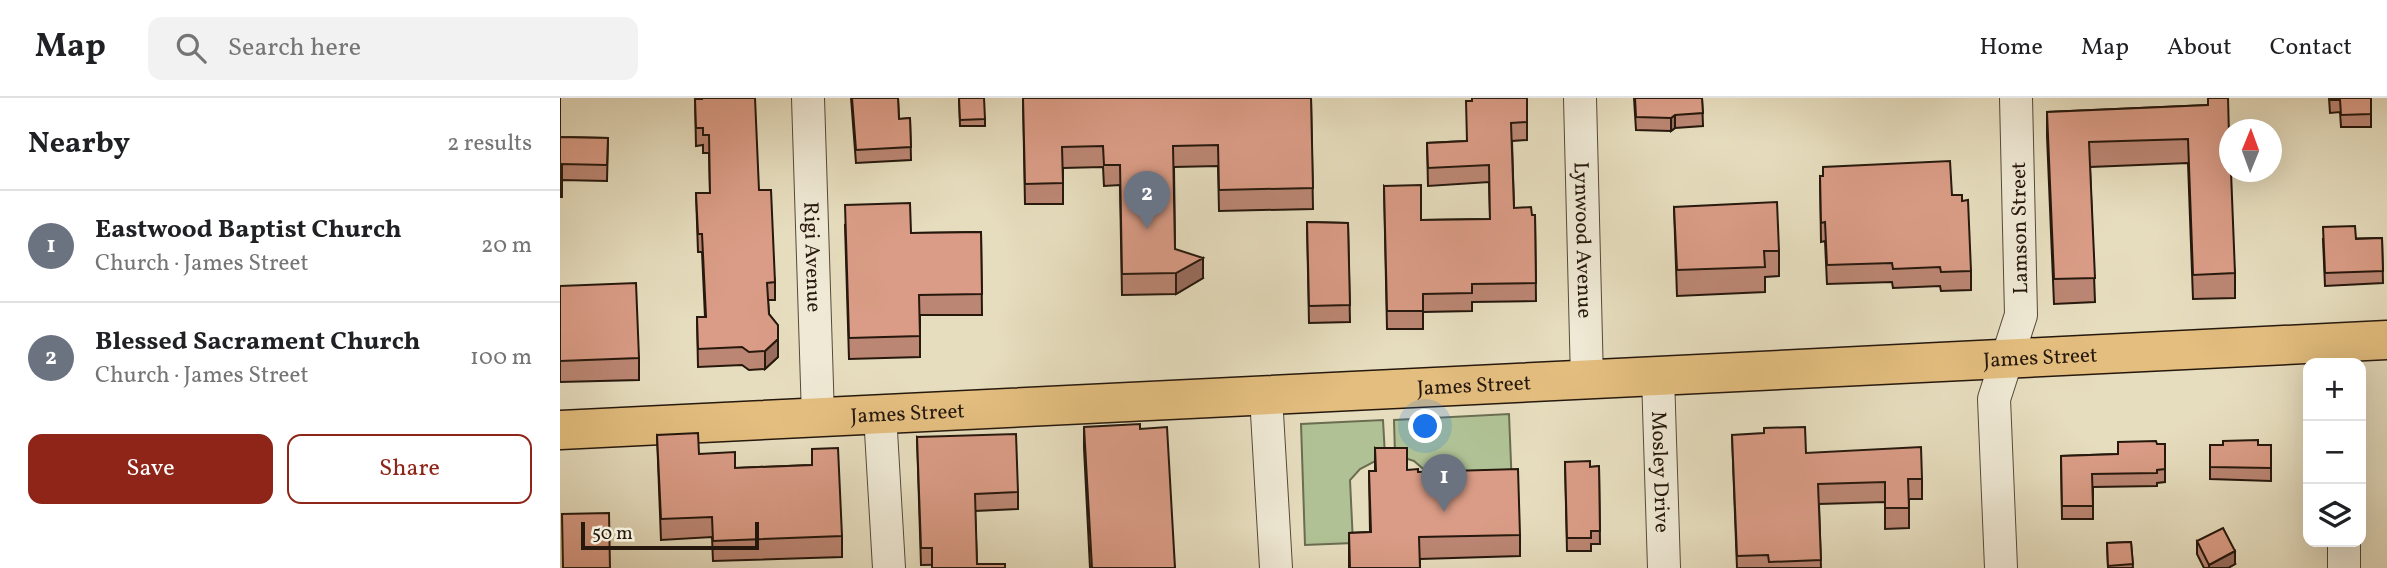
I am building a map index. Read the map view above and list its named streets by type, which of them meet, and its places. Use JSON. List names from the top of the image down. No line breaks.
{"streets":{"main road":["James Street"],"street":["Lamson Street","Lynwood Avenue","Rigi Avenue","Mosley Drive"]},"crossings":[["Lamson Street","James Street"],["Lynwood Avenue","James Street"],["Rigi Avenue","James Street"],["James Street","Mosley Drive"]],"scale_bar":"50 m","north":"top","page":{"header":"Map","search":"Search here","nav":["Home","Map","About","Contact"],"heading":["Nearby","2 results"],"pins":["2","1"],"list":[{"mark":"1","name":"Eastwood Baptist Church","note":"Church · James Street","value":"20 m"},{"mark":"2","name":"Blessed Sacrament Church","note":"Church · James Street","value":"100 m"}],"map_buttons":["+","−"],"buttons":["Save","Share"],"scale":"50 m"}}
